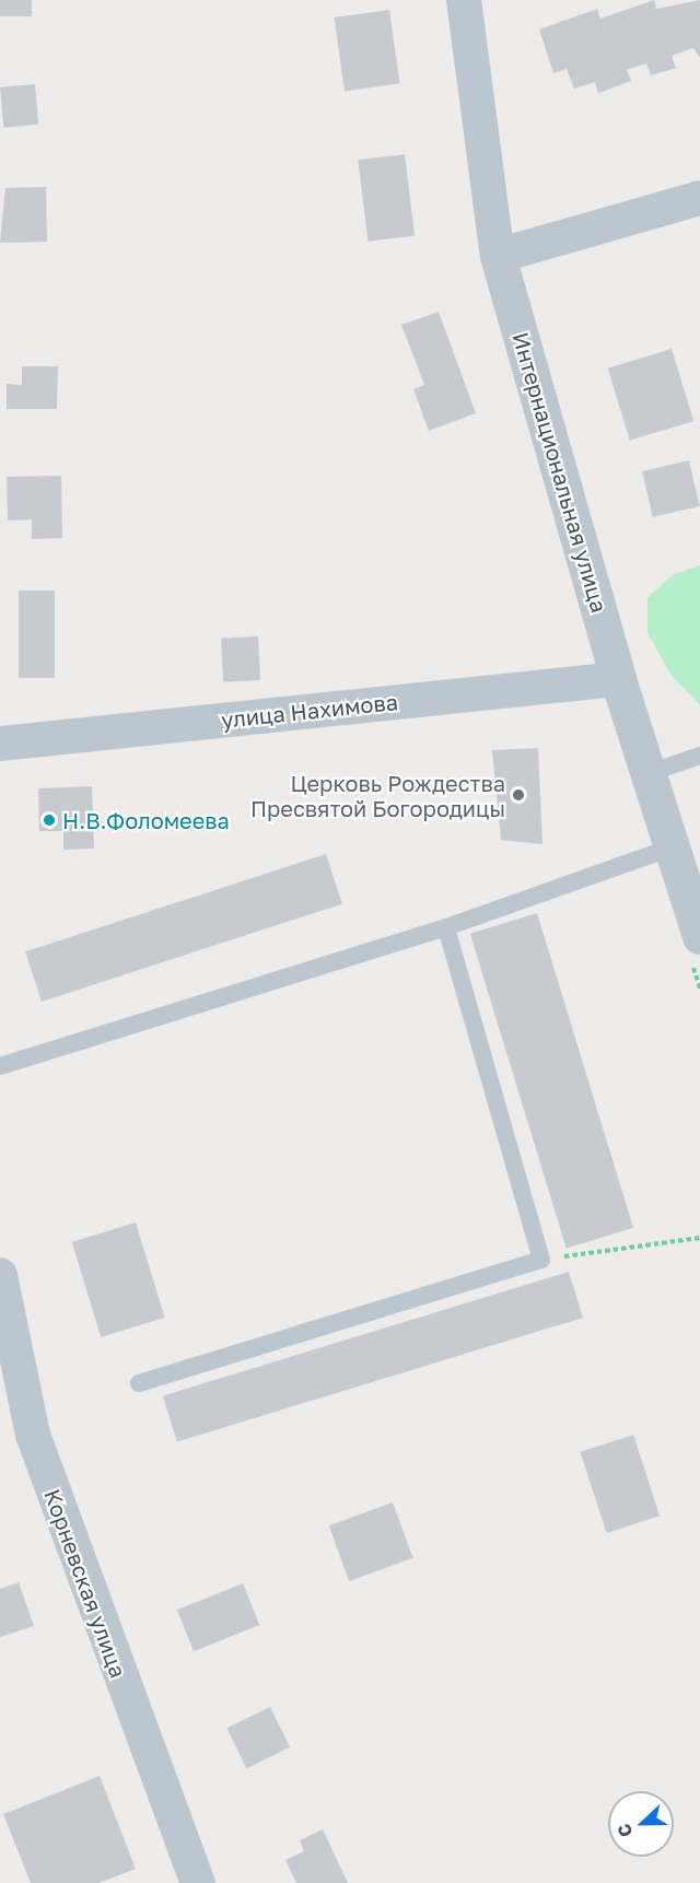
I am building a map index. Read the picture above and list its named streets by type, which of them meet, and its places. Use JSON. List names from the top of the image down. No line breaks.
{"streets":{"street":["Интернациональная улица","улица Нахимова","Корневская улица"]},"crossings":[["Интернациональная улица","улица Нахимова"]],"places":["Церковь Рождества Пресвятой Богородицы","Н.В.Фоломеева"],"north":"left"}
